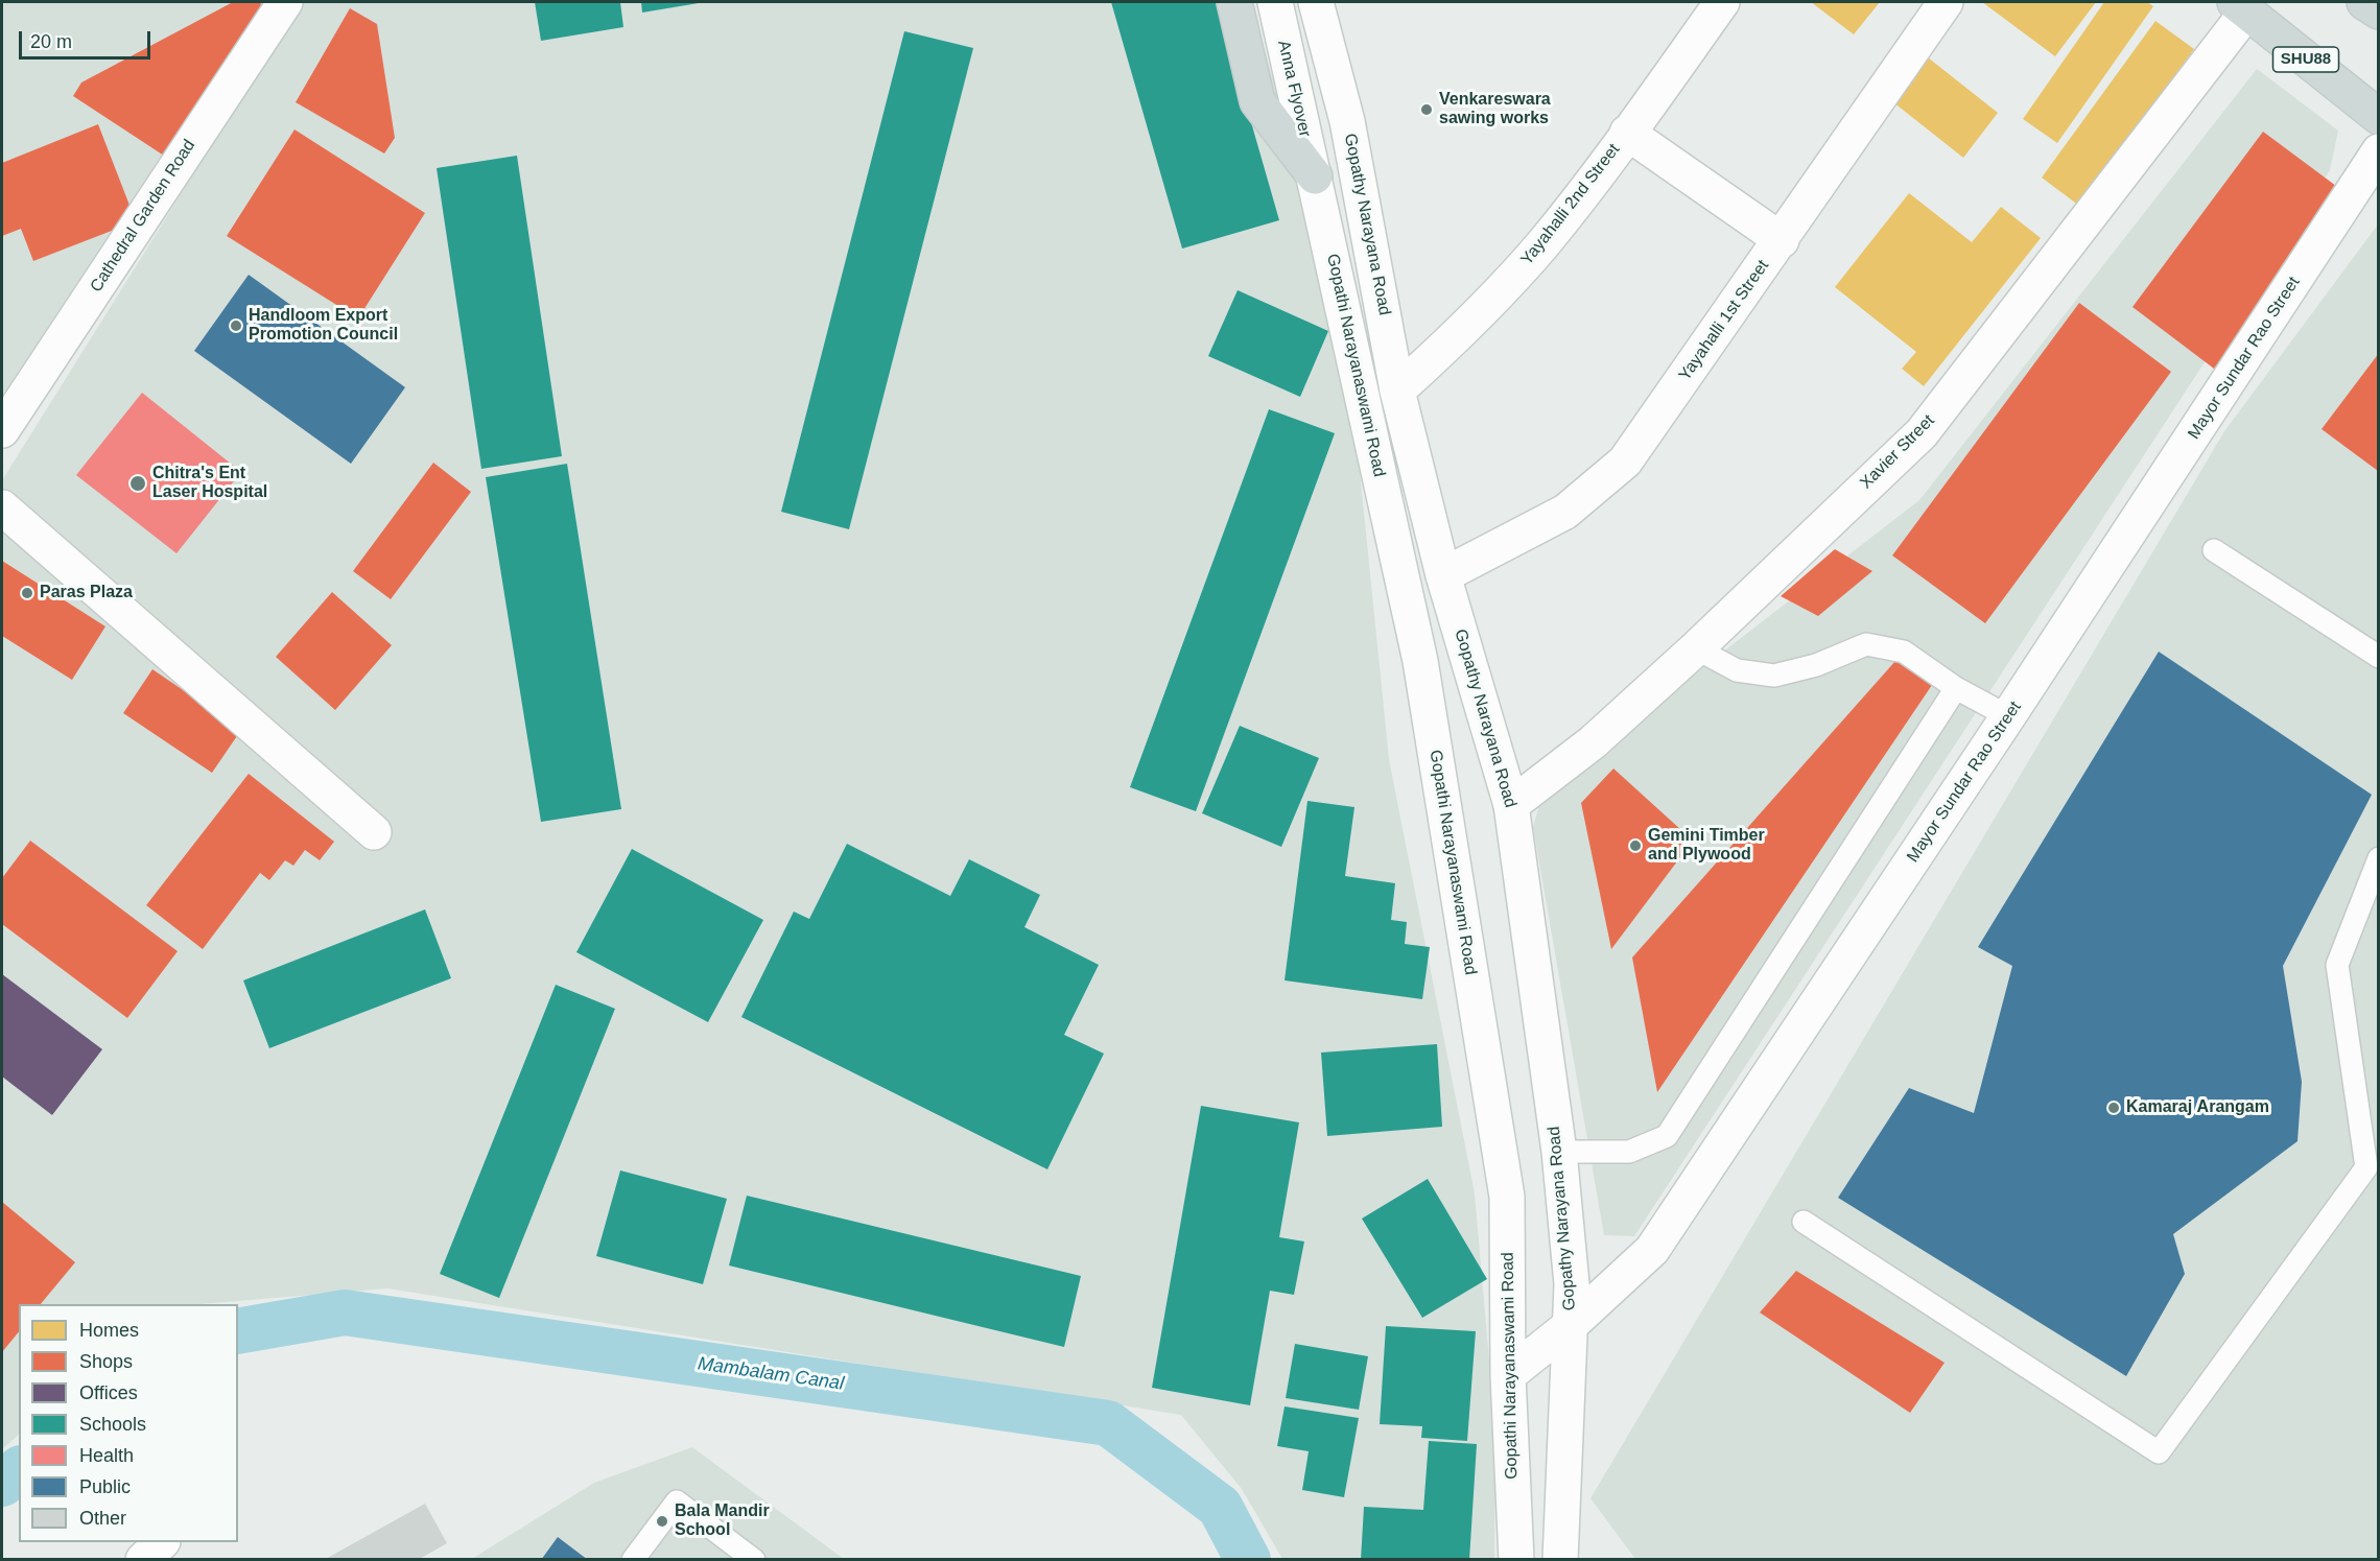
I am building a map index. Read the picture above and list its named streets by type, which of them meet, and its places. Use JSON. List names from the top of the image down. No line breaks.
{"streets":{"main road":["SHU88"],"street":["Anna Flyover","Yayahalli 2nd Street","Cathedral Garden Road","Gopathy Narayana Road","Yayahalli 1st Street","Mayor Sundar Rao Street","Gopathi Narayanaswami Road","Xavier Street"]},"crossings":[["SHU88","Xavier Street"],["Anna Flyover","Gopathi Narayanaswami Road"],["Yayahalli 2nd Street","Gopathy Narayana Road"],["Gopathy Narayana Road","Yayahalli 1st Street"],["Gopathy Narayana Road","Mayor Sundar Rao Street"],["Gopathy Narayana Road","Xavier Street"],["Mayor Sundar Rao Street","Gopathi Narayanaswami Road"]],"water":["Mambalam Canal"],"places":["Venkareswara sawing works","Handloom Export Promotion Council","Chitra's Ent Laser Hospital","Paras Plaza","Gemini Timber and Plywood","Kamaraj Arangam","Bala Mandir School"],"legend":["Homes","Shops","Offices","Schools","Health","Public","Other"],"scale_bar":"20 m"}
